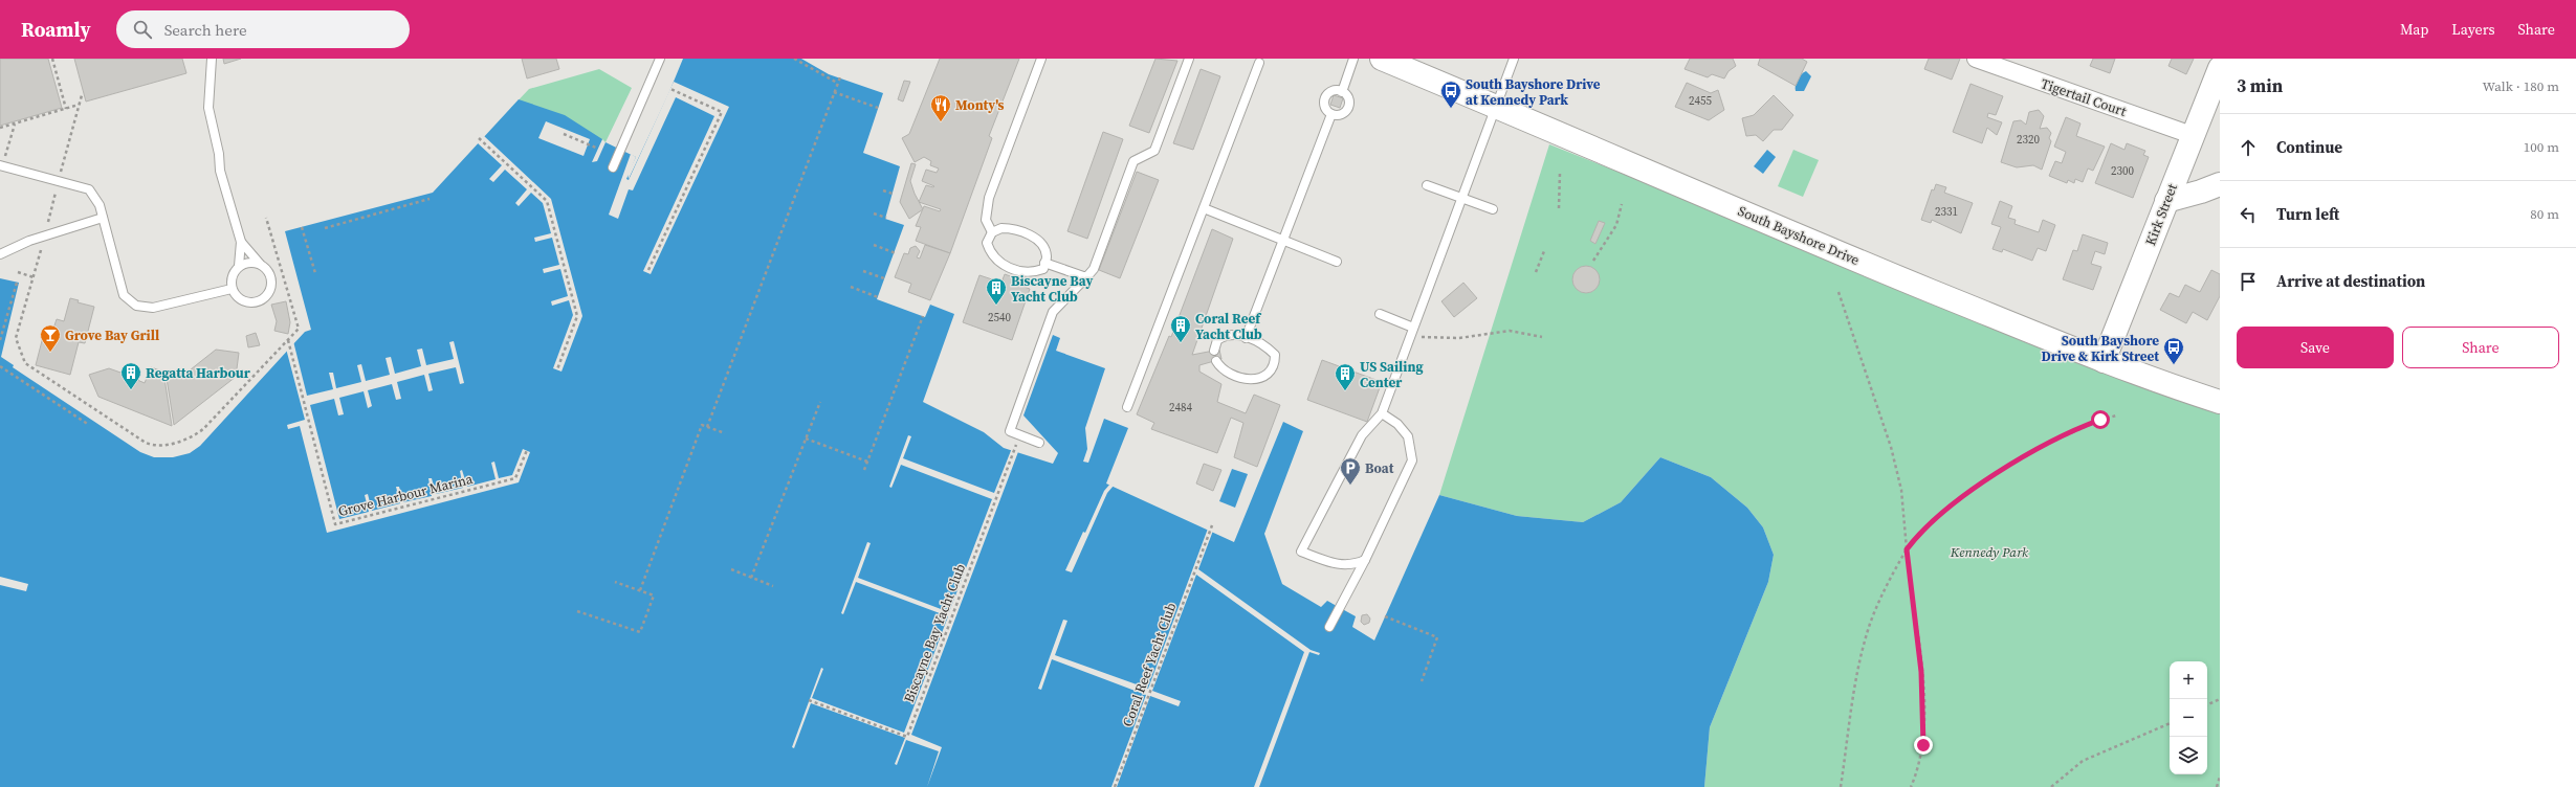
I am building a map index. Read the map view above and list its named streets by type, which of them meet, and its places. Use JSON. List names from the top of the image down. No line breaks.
{"streets":{"main road":["Kirk Street","South Bayshore Drive"],"street":["Tigertail Court"],"path":["Grove Harbour Marina","Biscayne Bay Yacht Club","Coral Reef Yacht Club"]},"crossings":[["Tigertail Court","Kirk Street"],["Kirk Street","South Bayshore Drive"]],"parks":["Kennedy Park"],"places":{"bus stop":["South Bayshore Drive at Kennedy Park","South Bayshore Drive & Kirk Street"],"restaurant":["Monty's"],"building":["Biscayne Bay Yacht Club","Coral Reef Yacht Club","Regatta Harbour","US Sailing Center"],"bar":["Grove Bay Grill"],"parking":["Boat"]},"house_numbers":["2455","2320","2300","2331","2540","2484"],"page":{"header":"Roamly","search":"Search here","nav":["Map","Layers","Share"],"heading":["3 min","Walk · 180 m"],"list":[["Continue","100 m"],["Turn left","80 m"],"Arrive at destination"],"buttons":["Save","Share"],"map_buttons":["+","−"]}}
